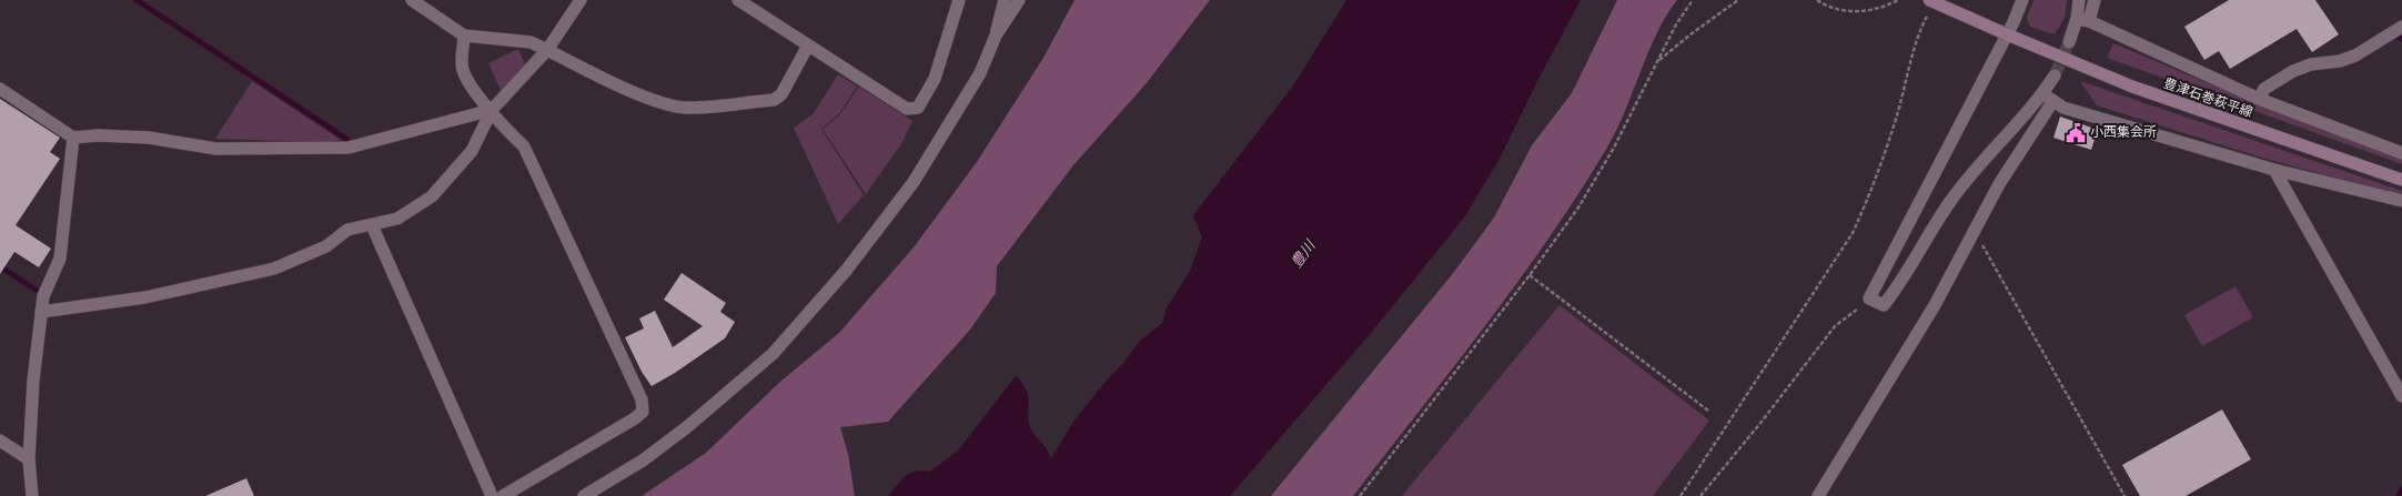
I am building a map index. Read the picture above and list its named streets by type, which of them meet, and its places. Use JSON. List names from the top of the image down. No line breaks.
{"streets":{"main road":["豊津石巻萩平線"]},"water":["豊川"],"places":{"public building":["小西集会所"]}}
